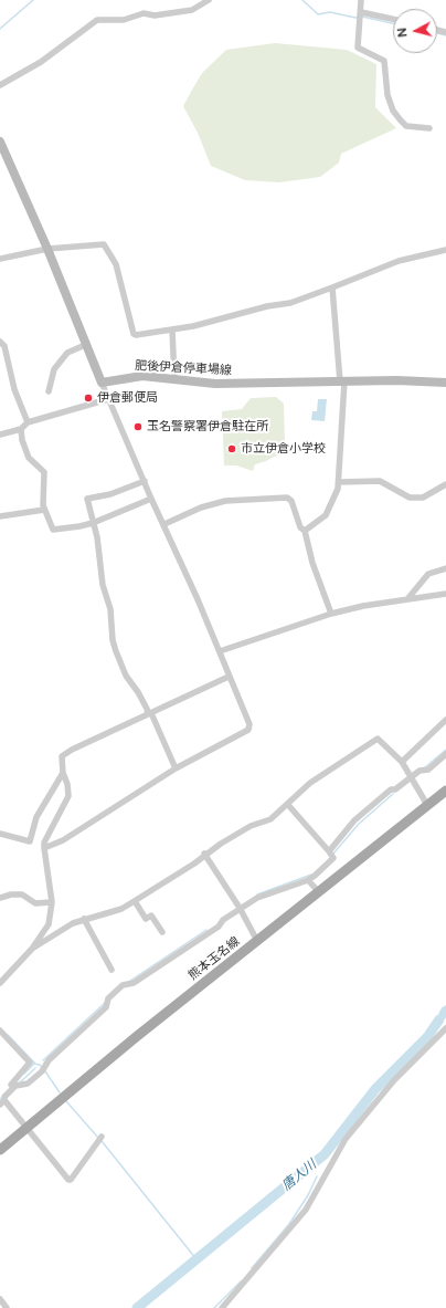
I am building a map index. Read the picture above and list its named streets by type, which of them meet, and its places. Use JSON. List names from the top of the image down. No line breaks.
{"streets":{"main road":["肥後伊倉停車場線","熊本玉名線"]},"water":["唐人川"],"places":["伊倉郵便局","玉名警察署伊倉駐在所","市立伊倉小学校"],"north":"left"}
